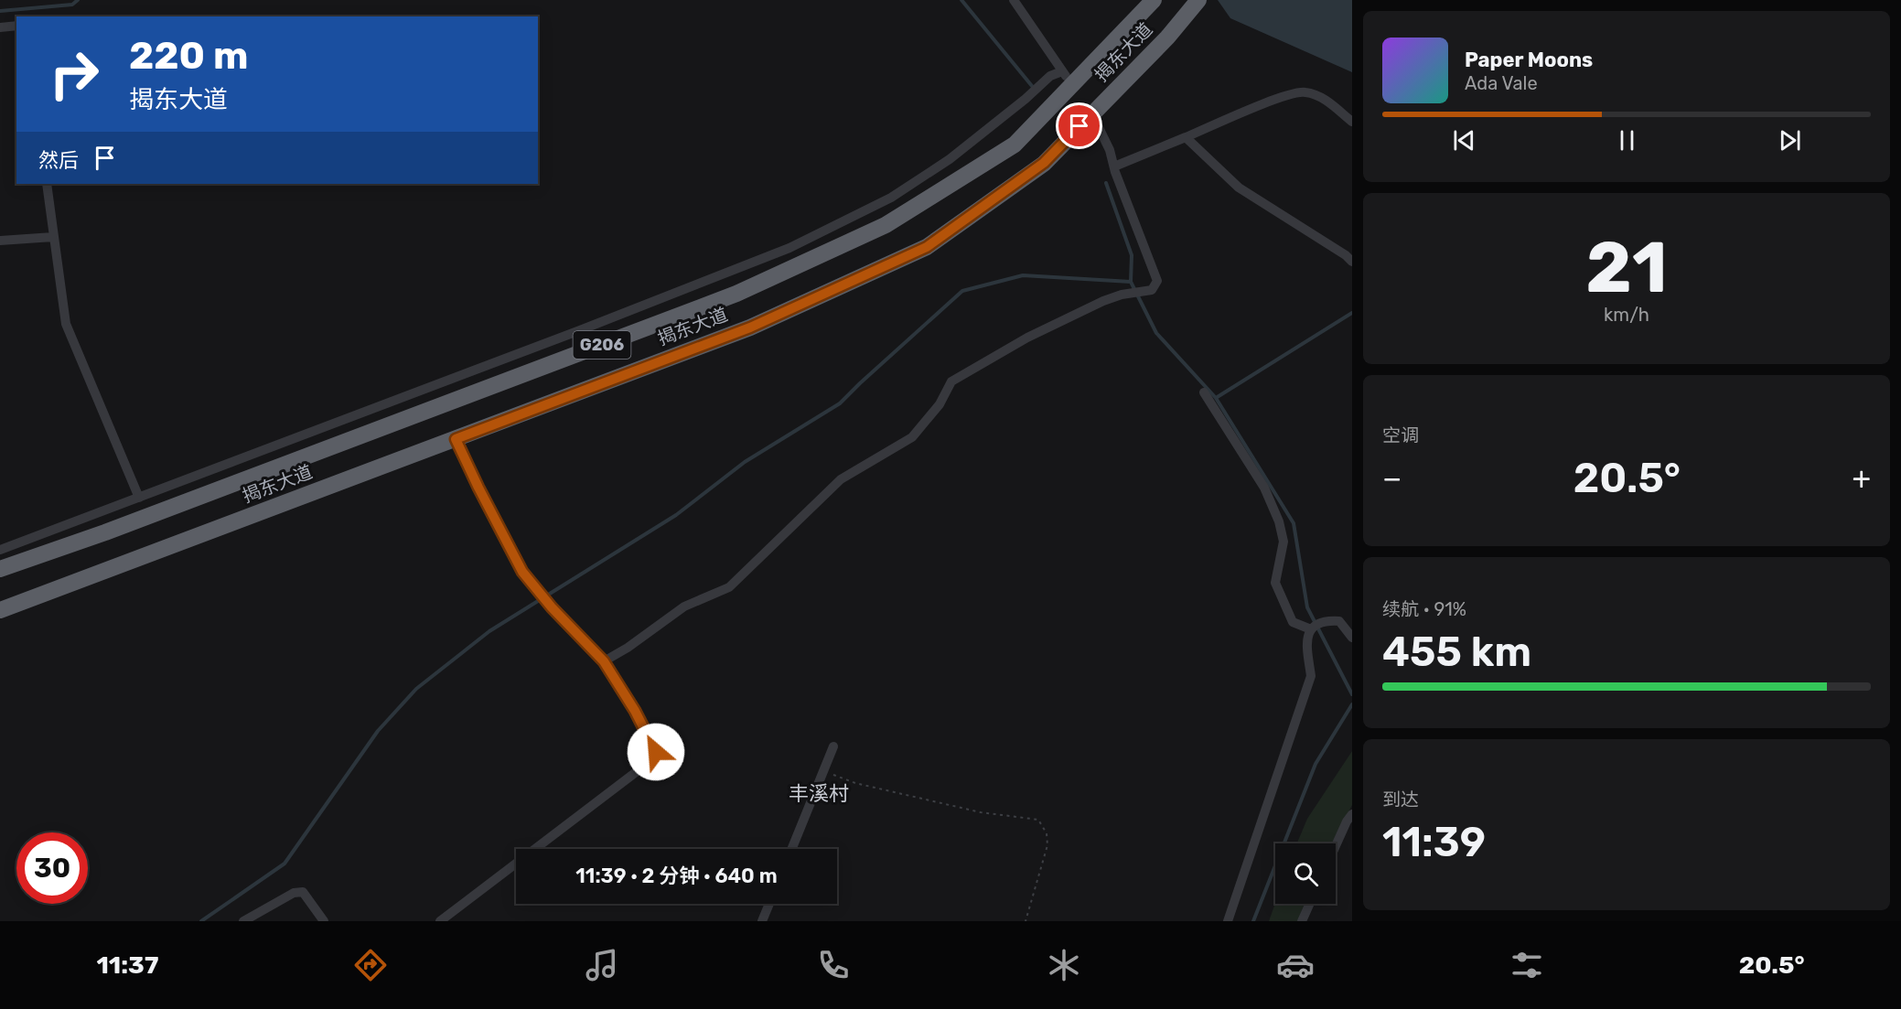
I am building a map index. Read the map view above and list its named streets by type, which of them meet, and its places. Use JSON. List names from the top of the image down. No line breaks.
{"streets":{"highway":["揭东大道","G206"]},"districts":["丰溪村"],"page":{"turn":["220 m","揭东大道"],"song":["Paper Moons","Ada Vale"],"then":"然后","tile":[["21","km/h"],"空调",["续航 · 91%","455 km"],["到达","11:39"]],"heat":["−","20.5°","+"],"limit":"30","trip":"11:39 · 2 分钟 · 640 m","tabs":["11:37","20.5°"]}}
